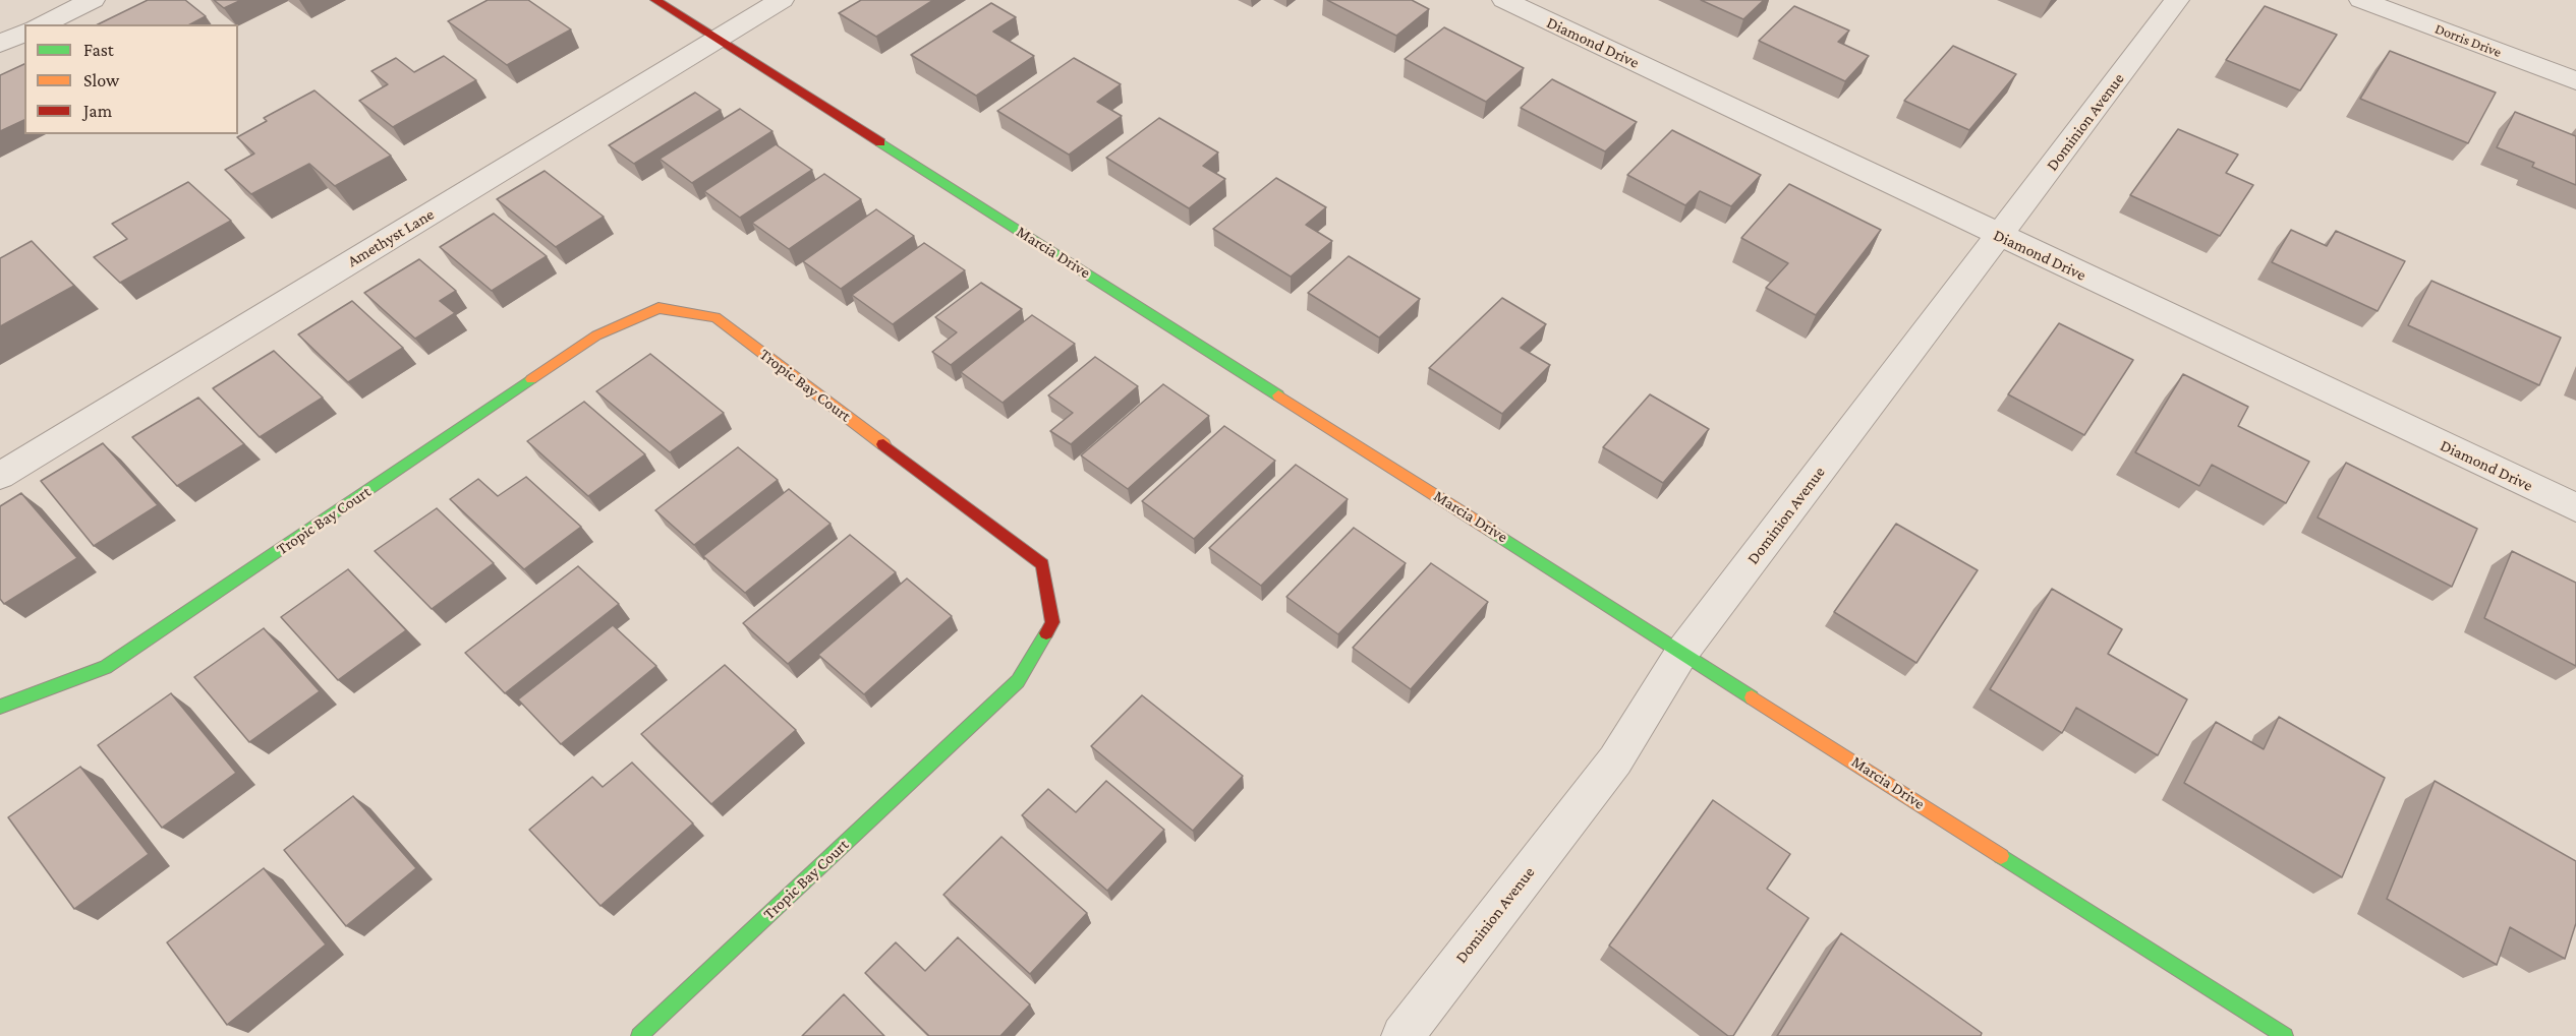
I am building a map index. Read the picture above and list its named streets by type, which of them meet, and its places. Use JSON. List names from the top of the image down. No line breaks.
{"streets":{"street":["Dorris Drive","Diamond Drive","Dominion Avenue","Amethyst Lane","Marcia Drive","Tropic Bay Court"]},"crossings":[["Diamond Drive","Dominion Avenue"],["Dominion Avenue","Marcia Drive"],["Amethyst Lane","Marcia Drive"]],"legend":["Fast","Slow","Jam"]}
